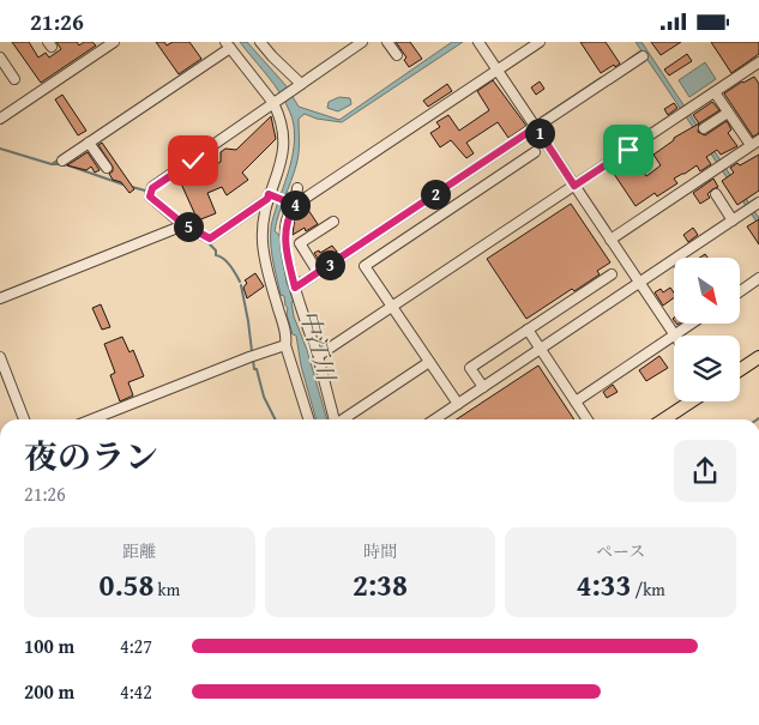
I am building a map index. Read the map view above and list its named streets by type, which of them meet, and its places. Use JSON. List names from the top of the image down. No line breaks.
{"water":["中江川"],"north":"bottom right","page":{"status":"21:26","pins":["1","2","4","5","3"],"heading":["夜のラン","21:26"],"stats":[["距離","0.58 km"],["時間","2:38"],["ペース","4:33 /km"]],"list":[{"name":"100 m","note":"4:27"},{"name":"200 m","note":"4:42"}]}}
